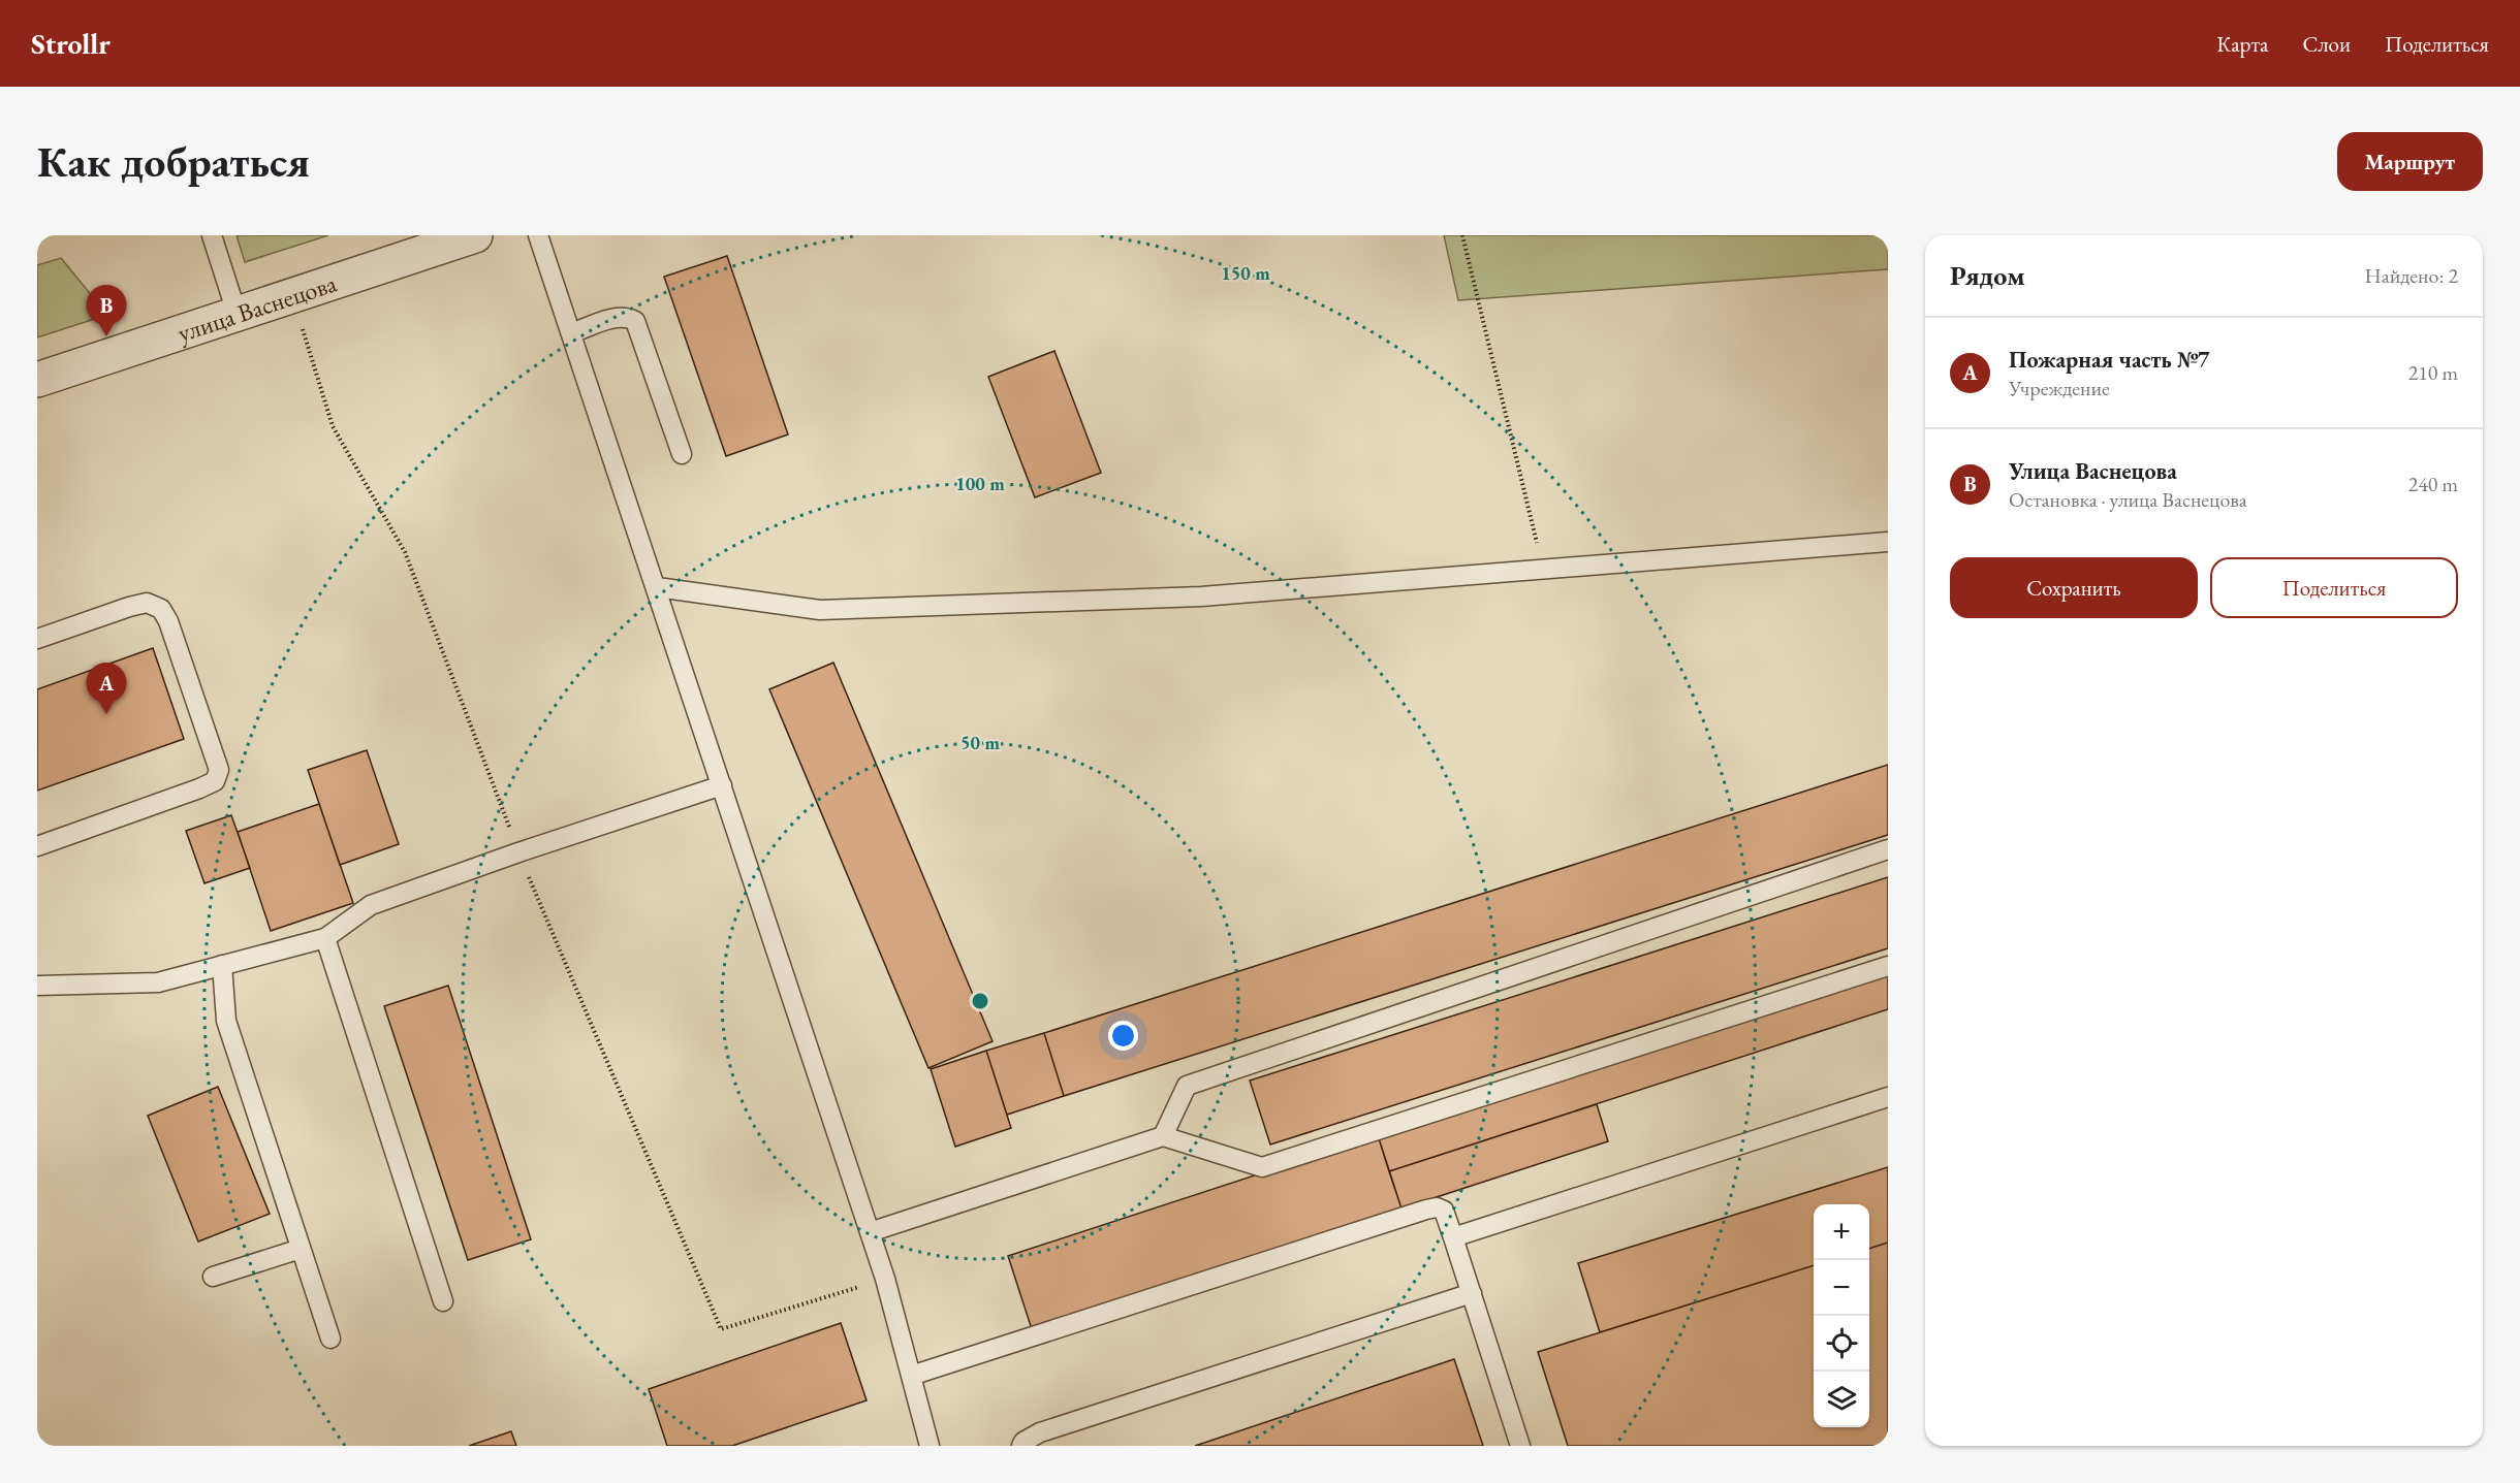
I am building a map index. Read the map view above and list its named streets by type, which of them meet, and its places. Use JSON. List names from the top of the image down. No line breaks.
{"streets":{"street":["улица Васнецова"]},"page":{"header":"Strollr","nav":["Карта","Слои","Поделиться"],"buttons":["Маршрут",["Сохранить","Поделиться"]],"title":"Как добраться","heading":["Рядом","Найдено: 2"],"pins":["B","A"],"list":[{"mark":"A","name":"Пожарная часть №7","note":"Учреждение","value":"210 m"},{"mark":"B","name":"Улица Васнецова","note":"Остановка · улица Васнецова","value":"240 m"}],"map_buttons":["+","−"]},"rings":["150 m","100 m","50 m"]}
